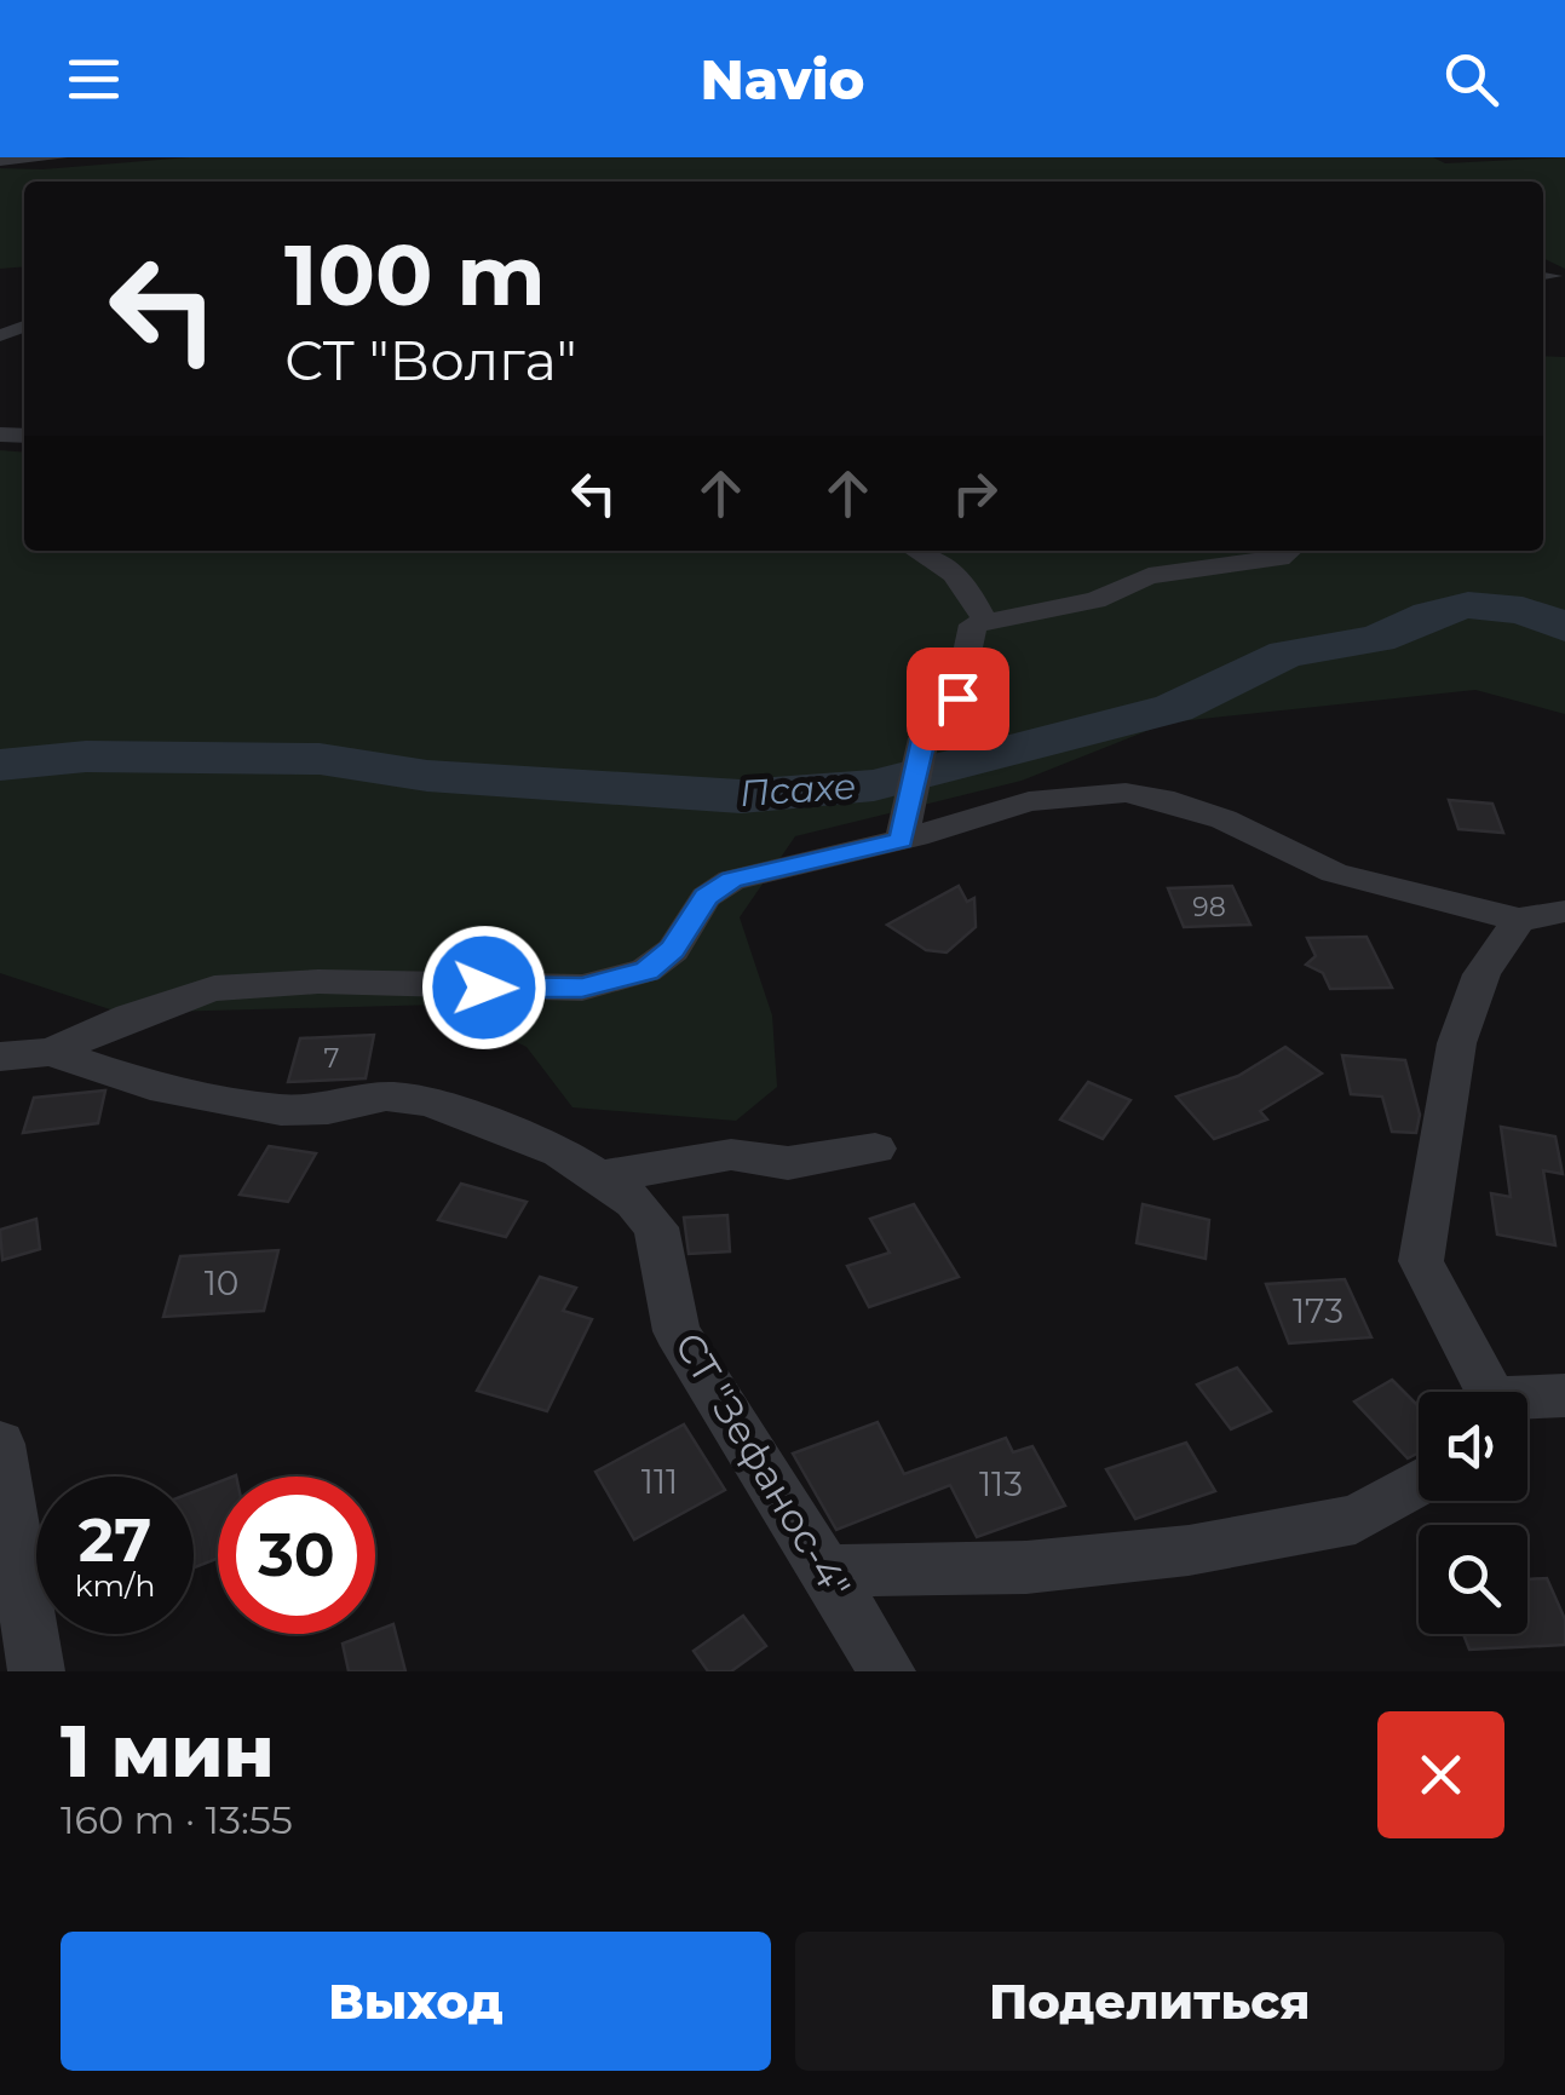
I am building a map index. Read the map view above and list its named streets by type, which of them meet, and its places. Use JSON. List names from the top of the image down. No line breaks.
{"streets":{"street":["СТ \"Зефанос-4\""]},"water":["Псахе"],"house_numbers":["98","7","10","173","111","113"],"page":{"header":"Navio","turn":["100 m","СТ \"Волга\""],"speed":"27 km/h","limit":"30","heading":["1 мин","160 m · 13:55"],"buttons":["Выход","Поделиться"]}}
